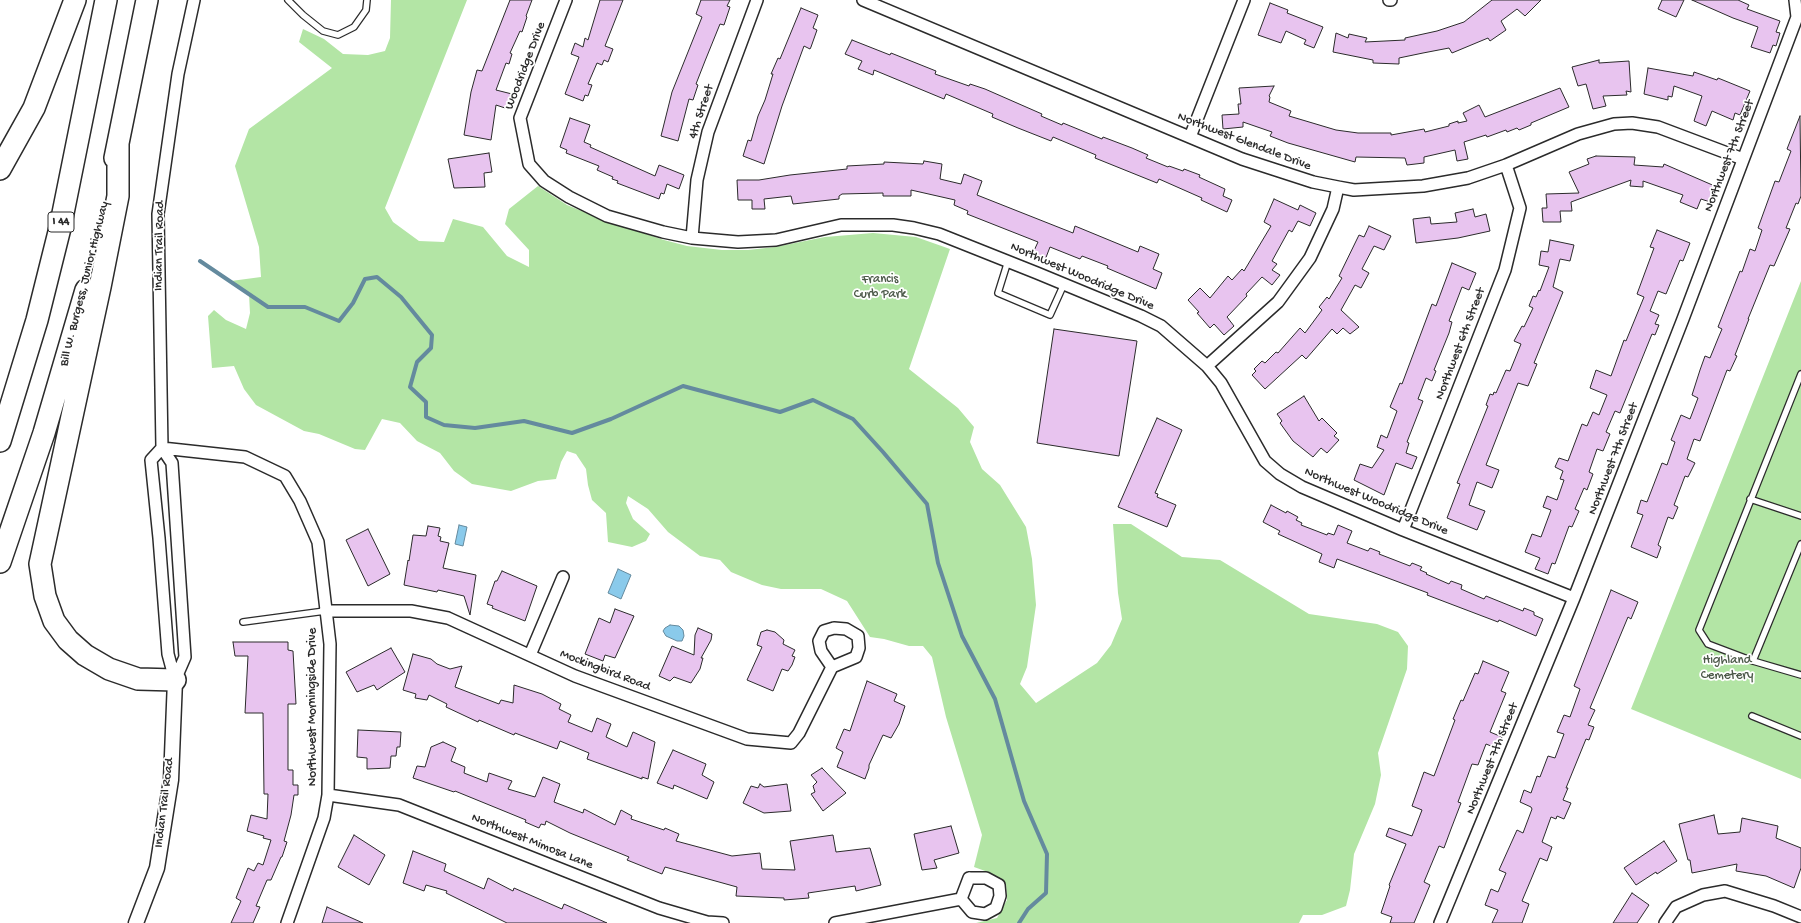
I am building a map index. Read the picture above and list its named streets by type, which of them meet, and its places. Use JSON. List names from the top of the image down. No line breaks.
{"streets":{"highway":["I 44","Bill W. Burgess, Junior Highway"],"street":["Woodridge Drive","4th Street","Northwest Glendale Drive","Northwest 7th Street","Indian Trail Road","Northwest Woodridge Drive","Northwest 6th Street","Mockingbird Road","Northwest Morningside Drive","Northwest Mimosa Lane"]},"crossings":[["Woodridge Drive","Northwest Woodridge Drive"],["4th Street","Northwest Woodridge Drive"],["Northwest Glendale Drive","Northwest 7th Street"],["Northwest Glendale Drive","Northwest 6th Street"],["Northwest 7th Street","Northwest Woodridge Drive"],["Indian Trail Road","Northwest Morningside Drive"],["Northwest Woodridge Drive","Northwest 6th Street"],["Mockingbird Road","Northwest Morningside Drive"],["Northwest Morningside Drive","Northwest Mimosa Lane"]],"parks":["Francis Curb Park","Highland Cemetery"]}
